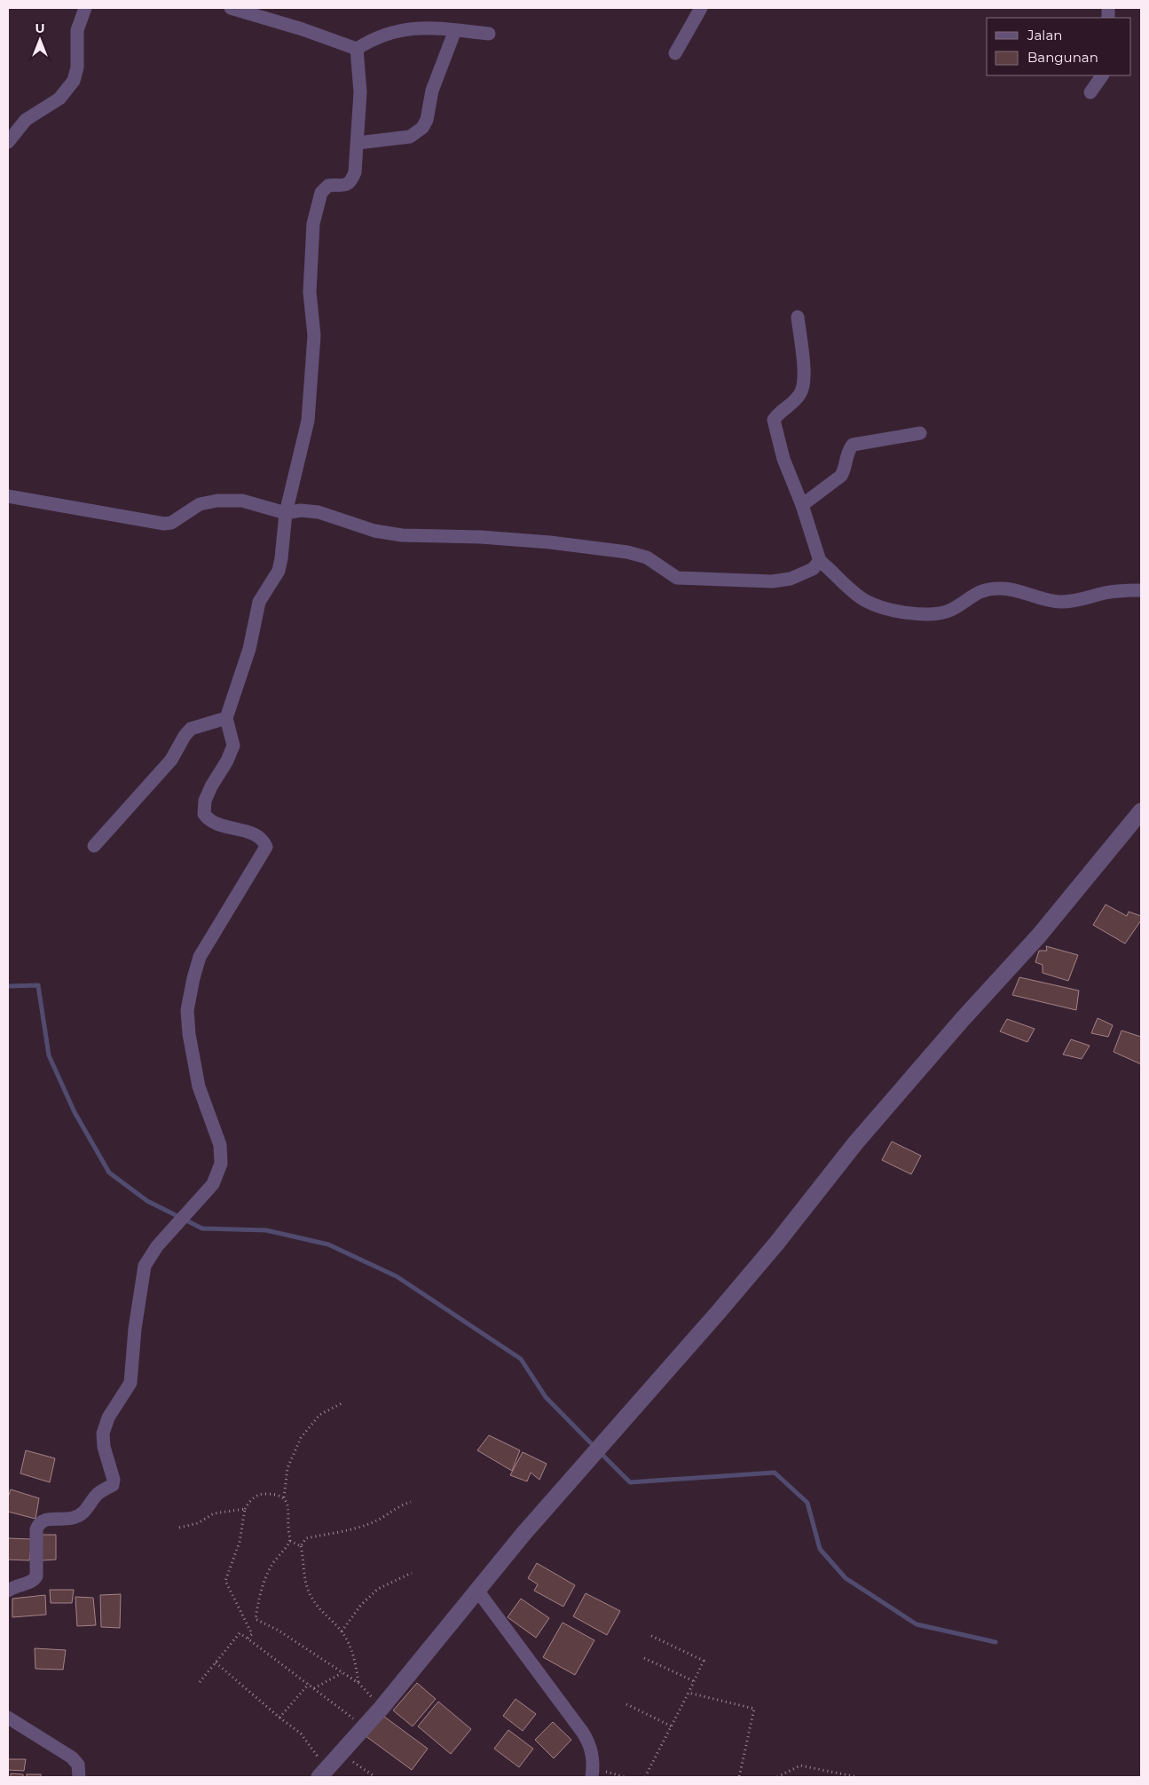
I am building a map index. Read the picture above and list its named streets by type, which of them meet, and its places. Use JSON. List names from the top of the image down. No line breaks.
{"legend":["Jalan","Bangunan"],"north":"top"}
